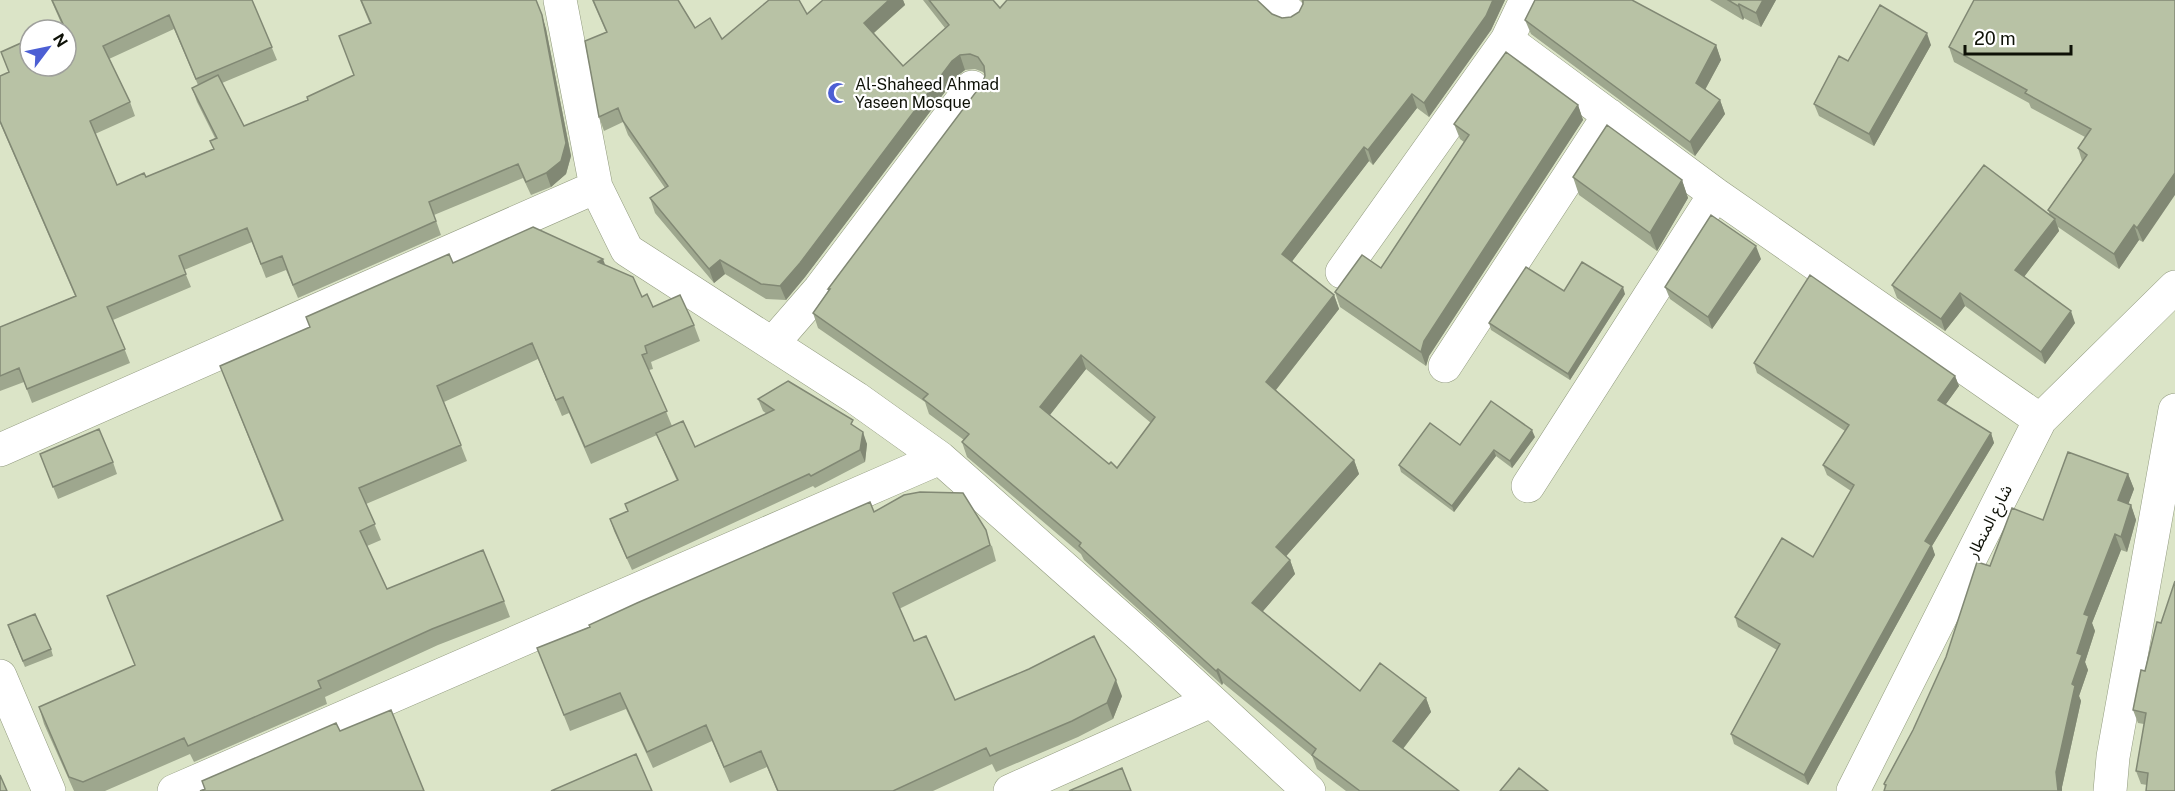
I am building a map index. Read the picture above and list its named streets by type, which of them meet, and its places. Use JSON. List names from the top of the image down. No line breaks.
{"streets":{"street":["شارع المنطار"]},"places":{"mosque":["Al-Shaheed Ahmad Yaseen Mosque"]},"scale_bar":"20 m","north":"top right"}
